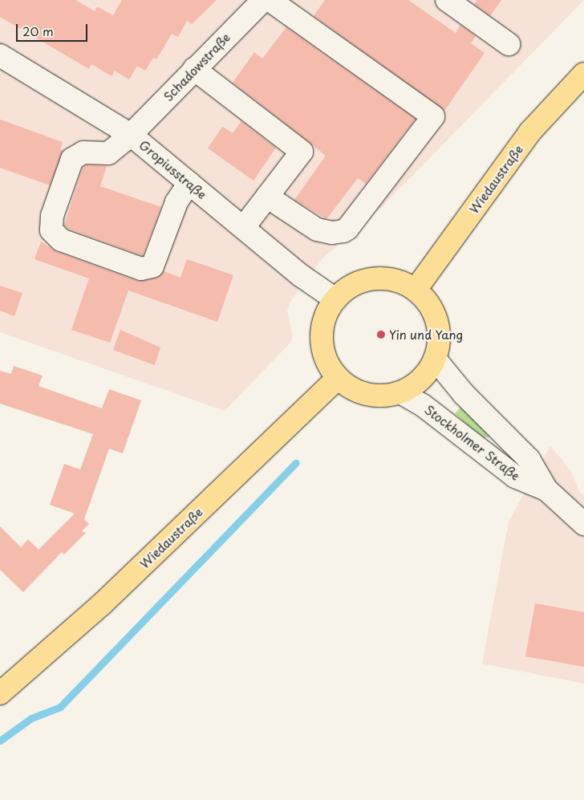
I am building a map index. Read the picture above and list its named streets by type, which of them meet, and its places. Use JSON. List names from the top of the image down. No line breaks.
{"streets":{"main road":["Wiedaustraße"],"street":["Schadowstraße","Gropiusstraße","Stockholmer Straße"]},"crossings":[["Schadowstraße","Gropiusstraße"],["Gropiusstraße","Wiedaustraße"],["Gropiusstraße","Stockholmer Straße"],["Wiedaustraße","Stockholmer Straße"]],"places":["Yin und Yang"],"scale_bar":"20 m"}
